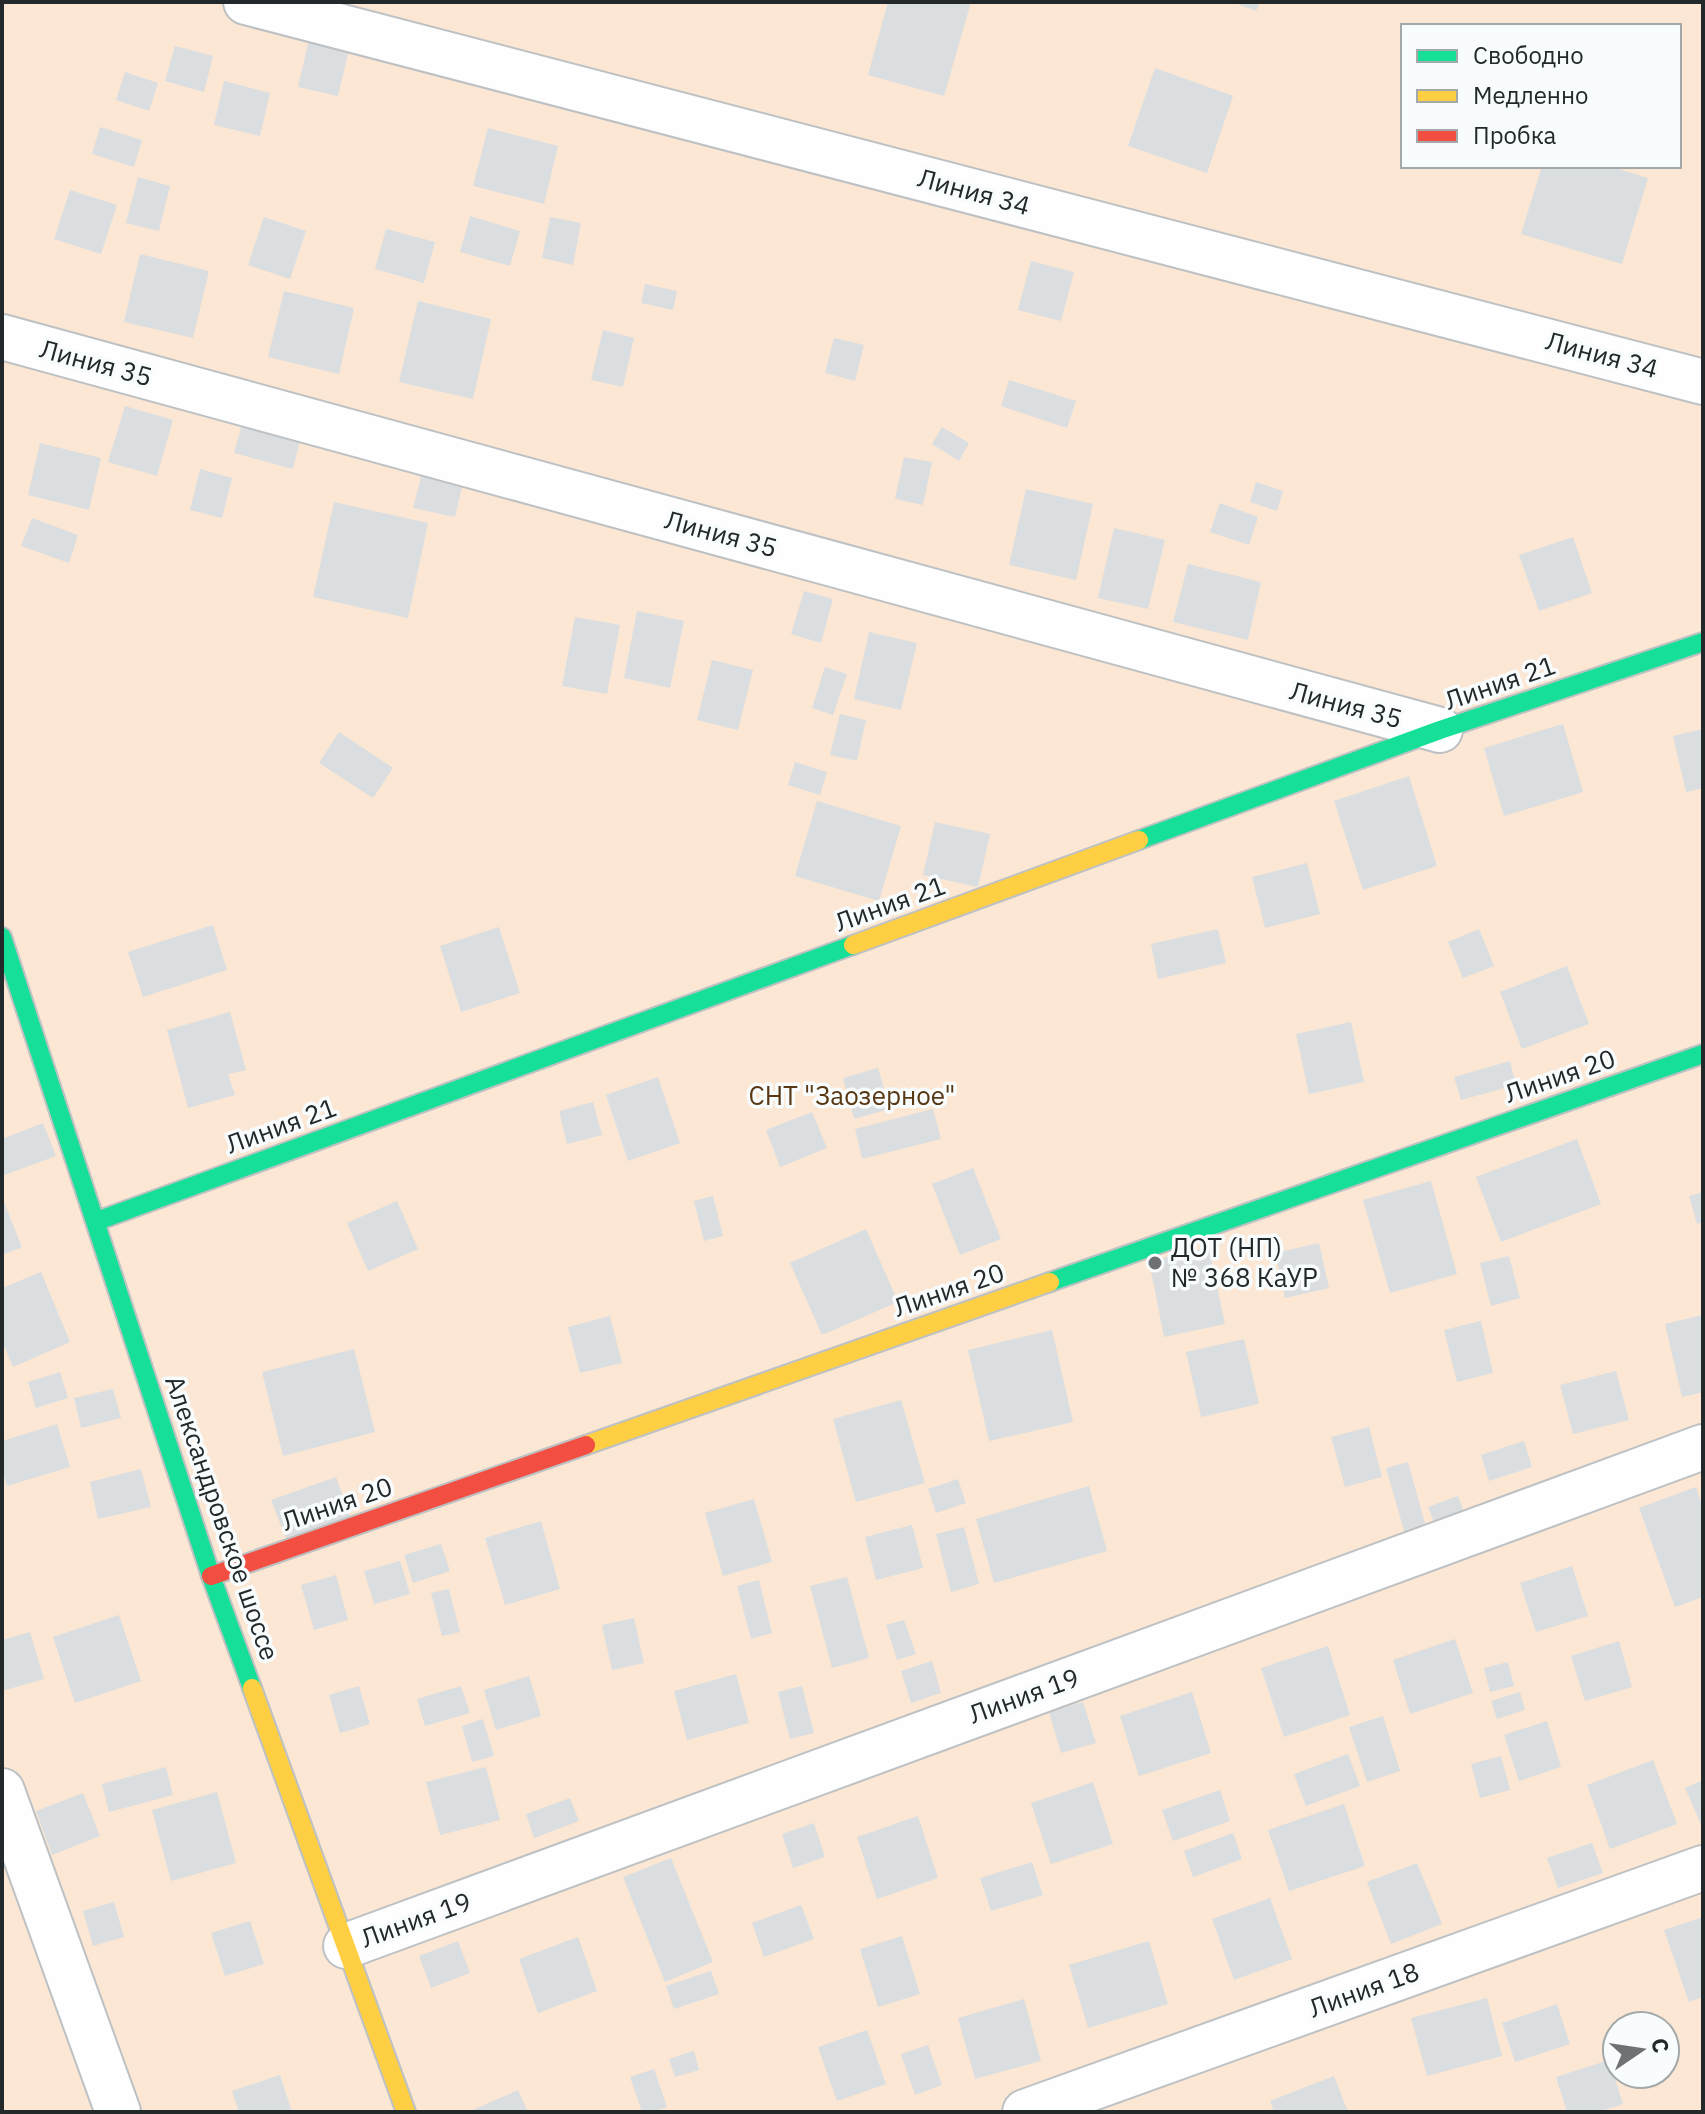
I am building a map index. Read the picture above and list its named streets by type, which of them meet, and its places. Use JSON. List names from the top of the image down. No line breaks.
{"streets":{"street":["Линия 34","Линия 35","Линия 21","Линия 20","Александровское шоссе","Линия 19","Линия 18"]},"crossings":[["Линия 35","Линия 21"],["Линия 21","Александровское шоссе"],["Линия 20","Александровское шоссе"],["Александровское шоссе","Линия 19"]],"parks":["СНТ \"Заозерное\""],"places":["ДОТ (НП) № 368 КаУР"],"legend":["Свободно","Медленно","Пробка"],"north":"right"}
